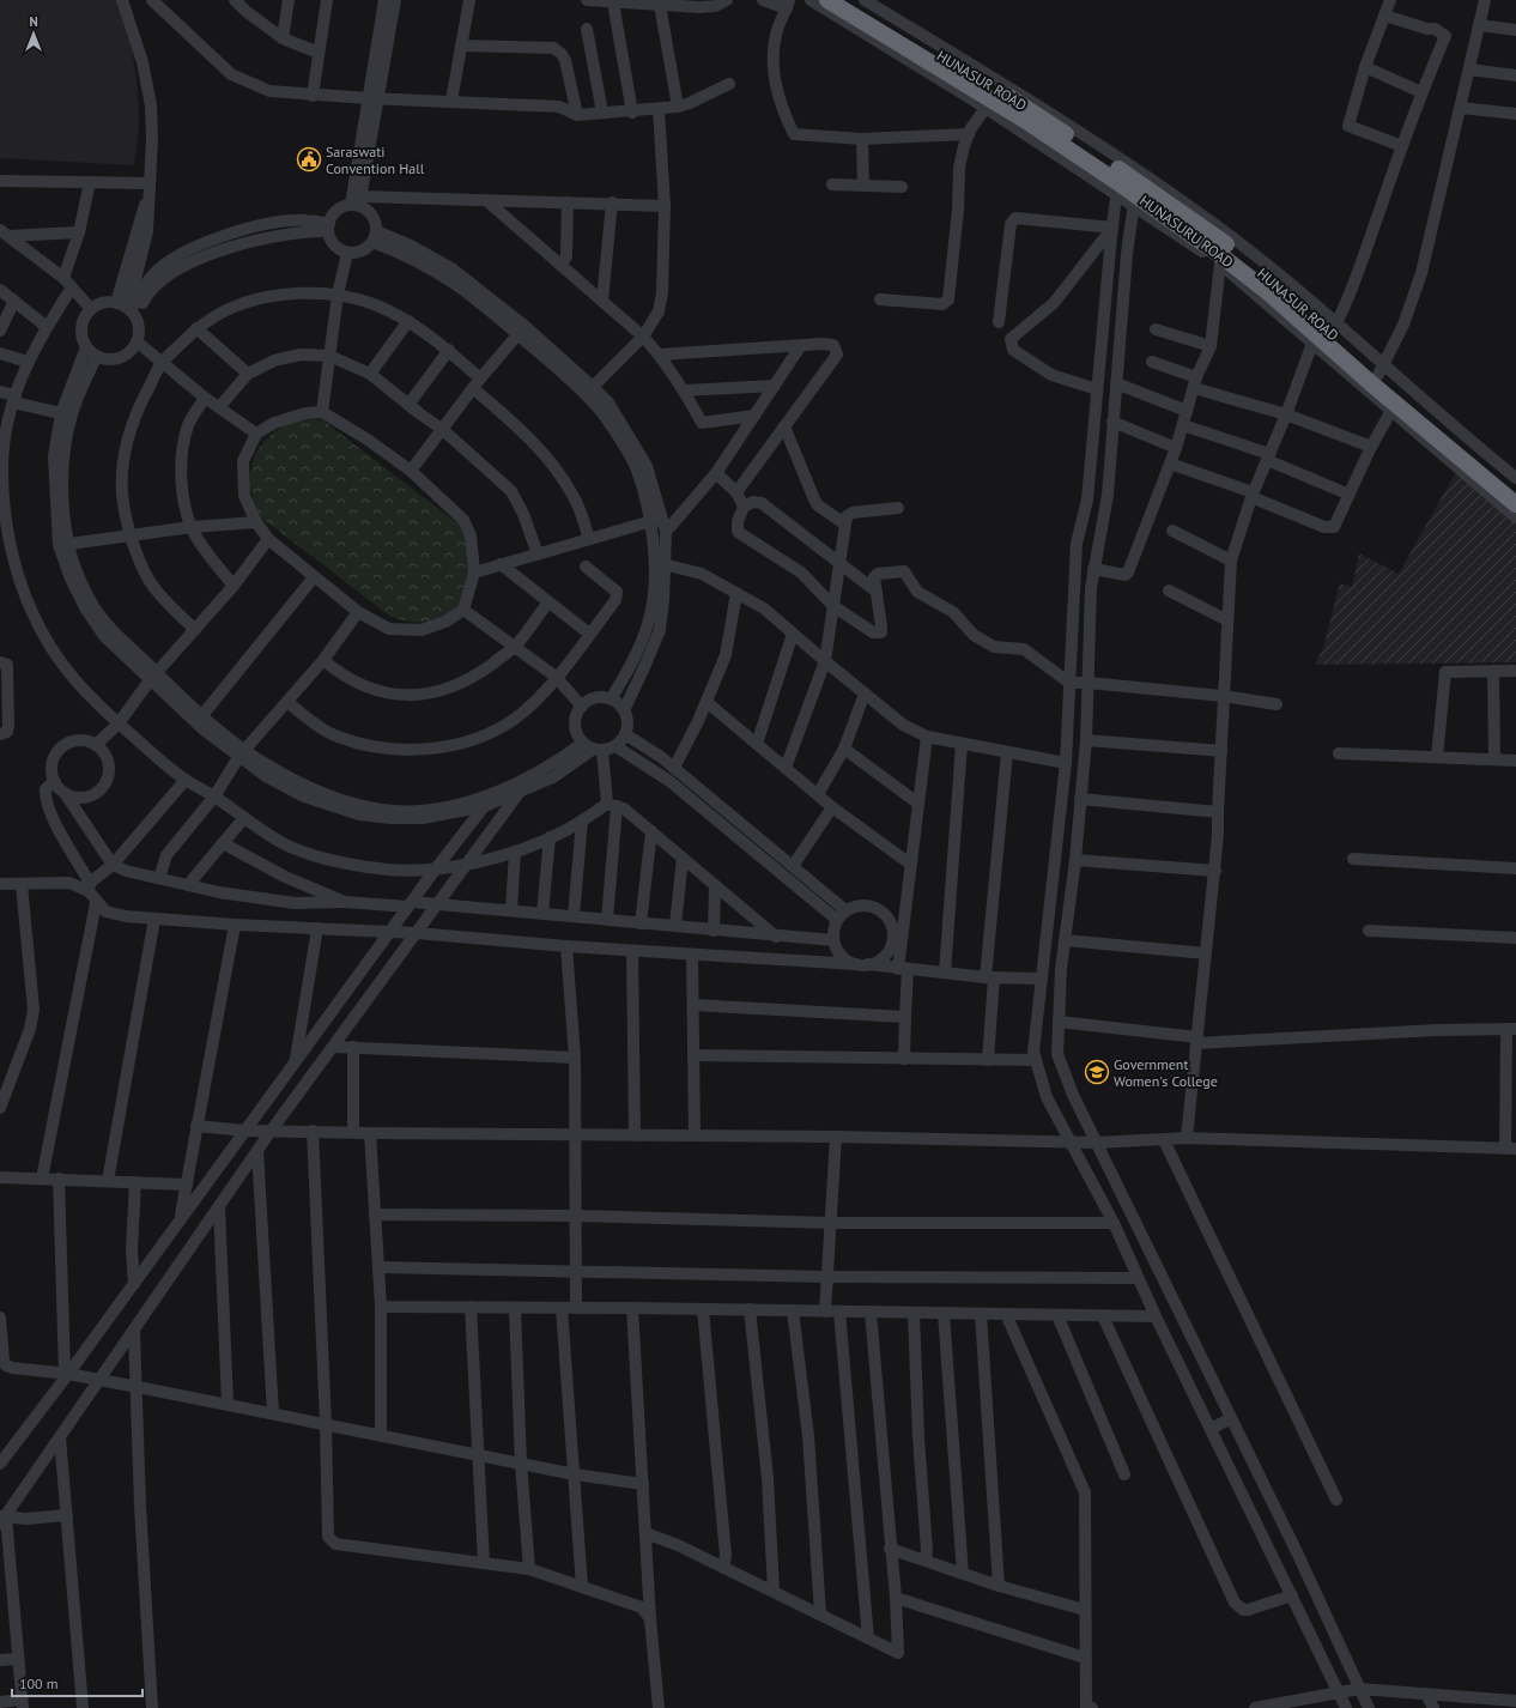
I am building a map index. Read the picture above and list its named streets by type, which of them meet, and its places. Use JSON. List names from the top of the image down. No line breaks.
{"streets":{"highway":["HUNASUR ROAD","HUNASURU ROAD"]},"crossings":[["HUNASUR ROAD","HUNASURU ROAD"]],"places":{"public building":["Saraswati Convention Hall"],"school or university":["Government Women's College"]},"scale_bar":"100 m","north":"top"}
